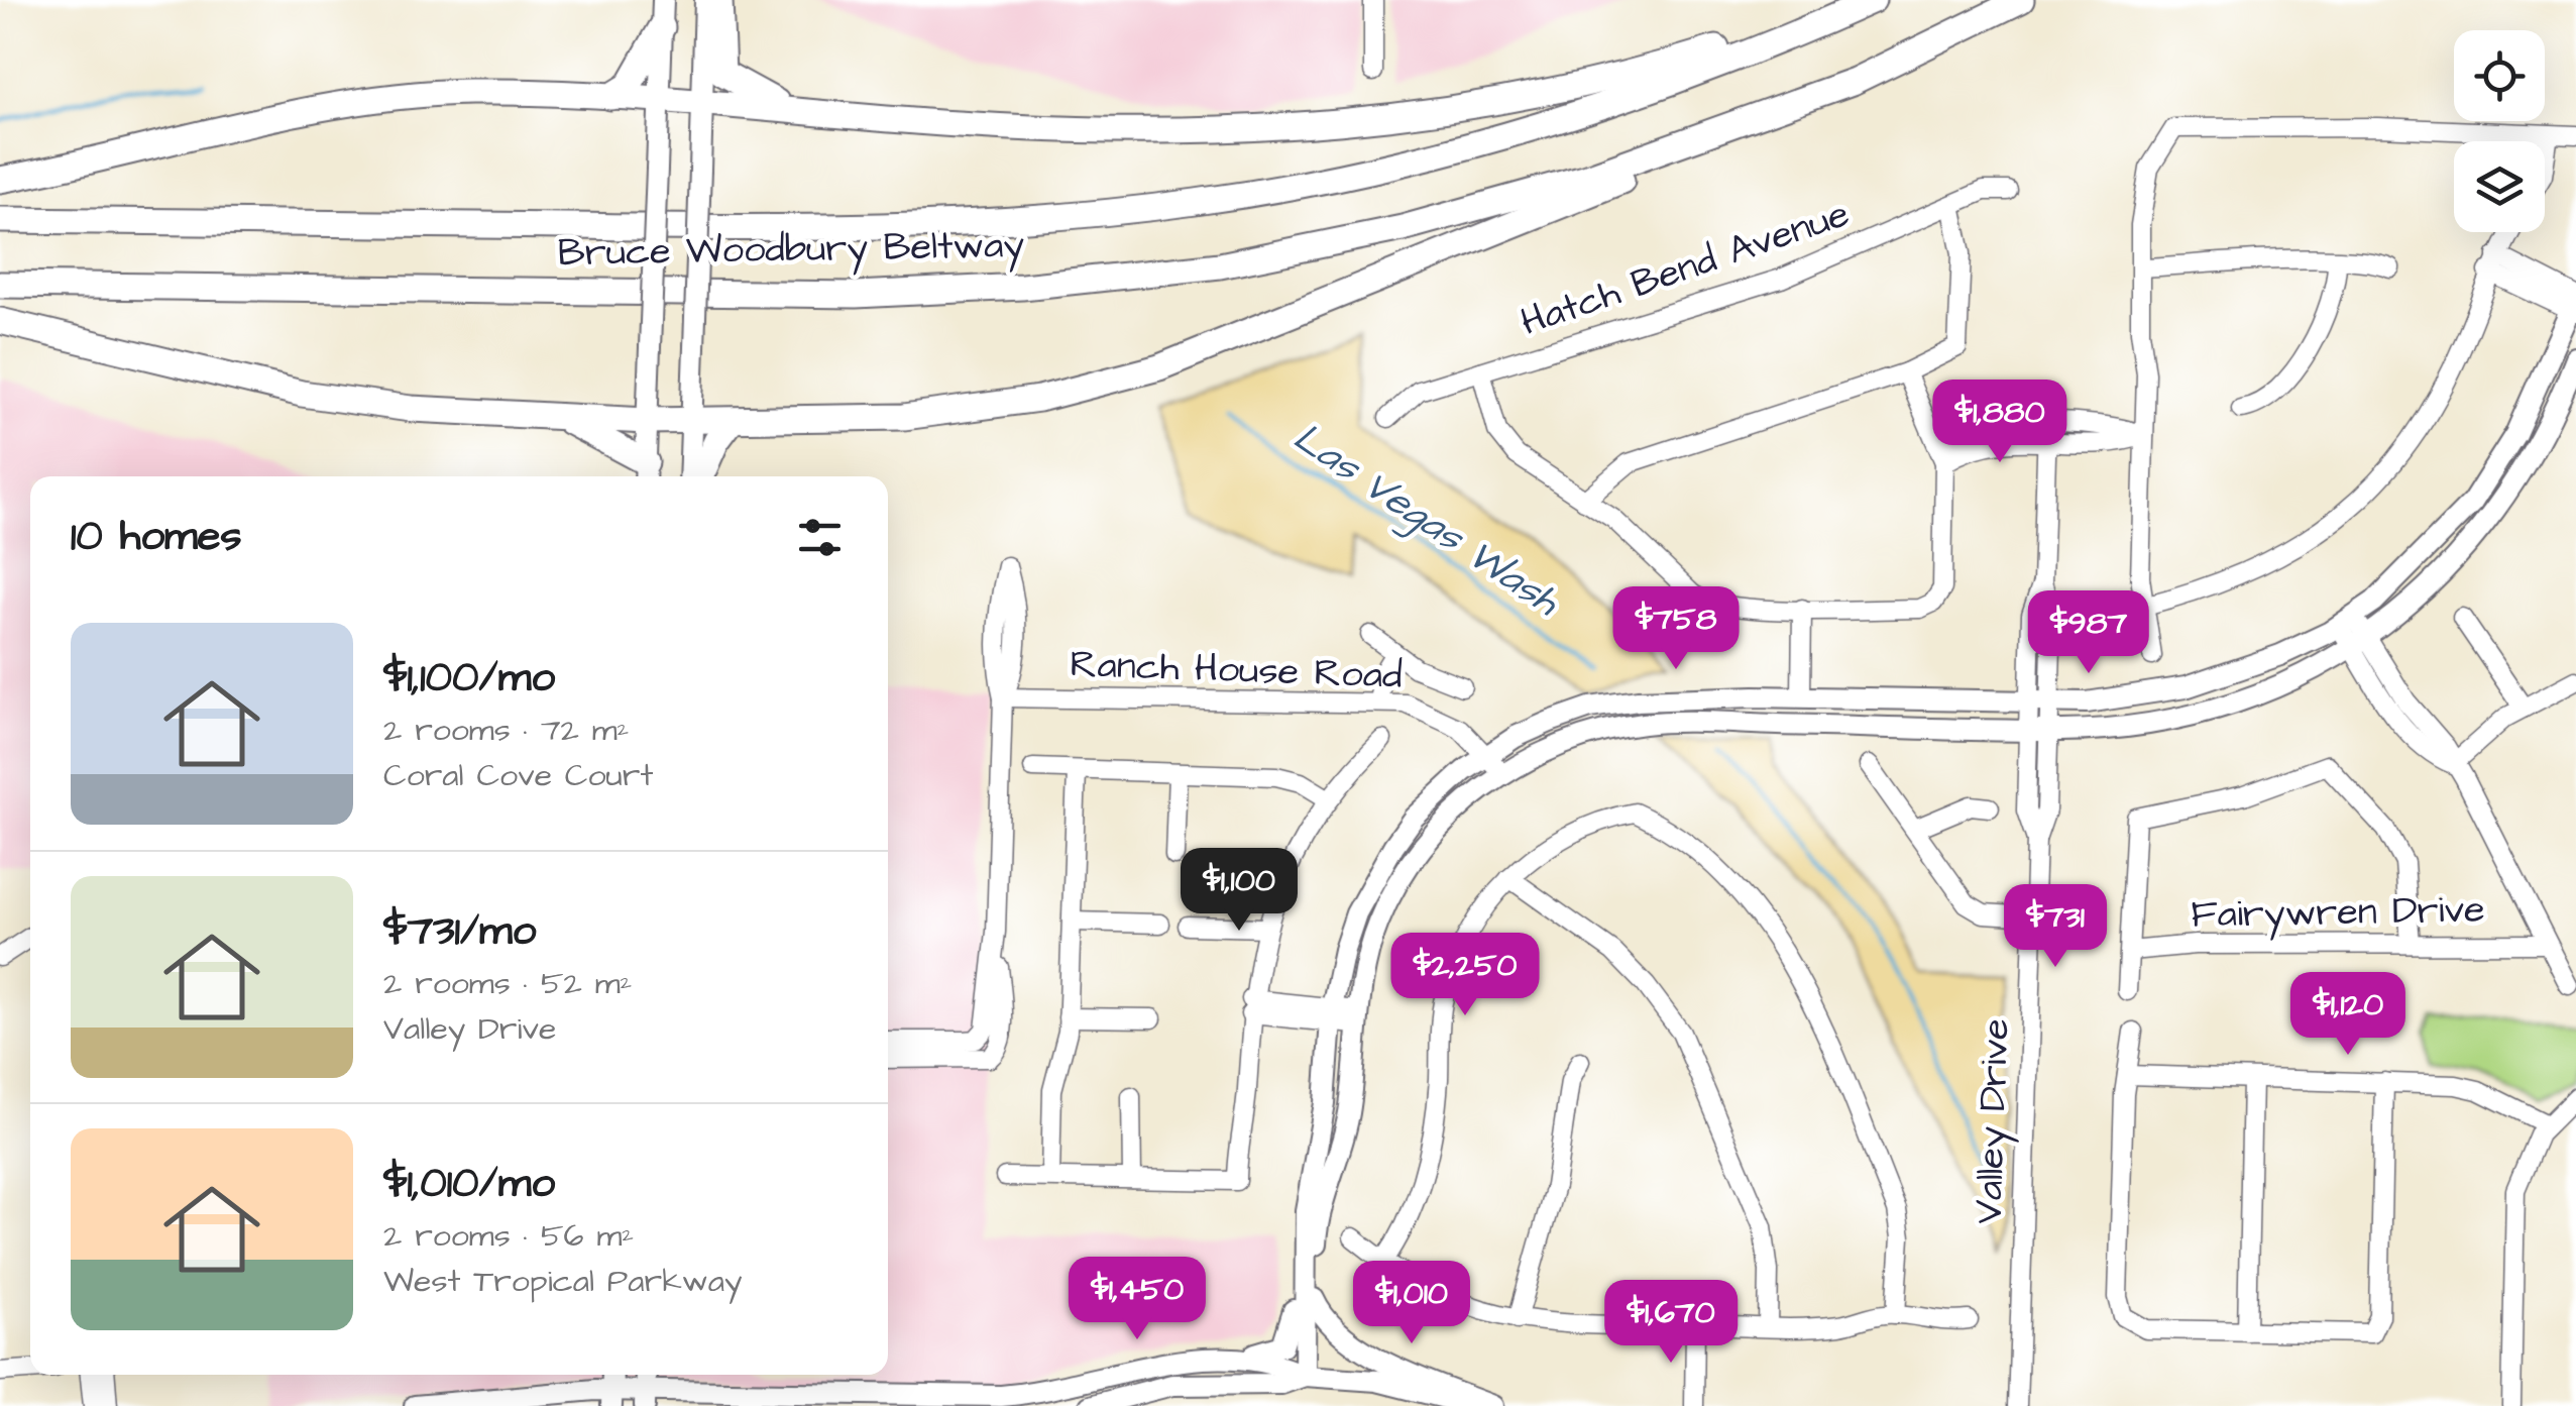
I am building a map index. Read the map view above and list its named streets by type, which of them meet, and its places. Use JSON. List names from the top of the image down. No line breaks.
{"streets":{"highway":["Bruce Woodbury Beltway"],"street":["Hatch Bend Avenue","Ranch House Road","Fairywren Drive","Valley Drive"]},"water":["Las Vegas Wash"],"page":{"price":["$1,880","$758","$987","$1,100","$731","$2,250","$1,120","$1,450","$1,010","$1,670"],"heading":"10 homes","list":[{"name":"$1,100/mo","note":"2 rooms · 72 m² · Coral Cove Court"},{"name":"$731/mo","note":"2 rooms · 52 m² · Valley Drive"},{"name":"$1,010/mo","note":"2 rooms · 56 m² · West Tropical Parkway"}]}}
